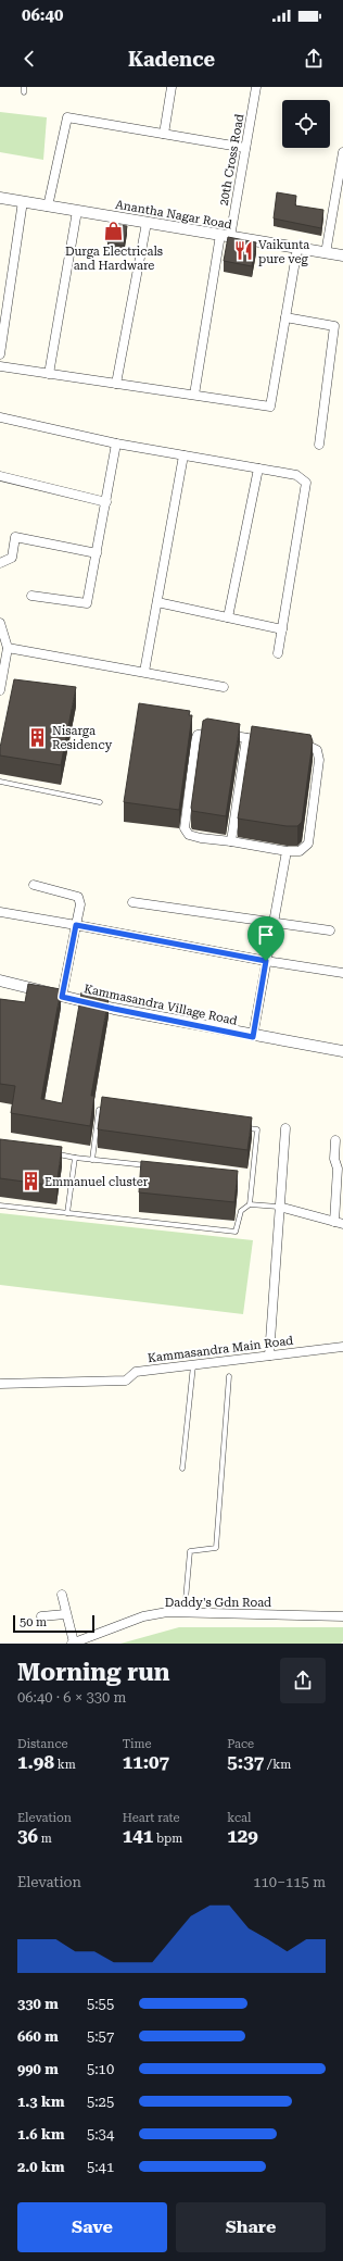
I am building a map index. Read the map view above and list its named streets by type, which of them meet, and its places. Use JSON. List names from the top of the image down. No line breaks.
{"streets":{"street":["20th Cross Road","Anantha Nagar Road","Kammasandra Village Road","Kammasandra Main Road","Daddy's Gdn Road"]},"crossings":[["20th Cross Road","Anantha Nagar Road"]],"places":{"shop":["Durga Electricals and Hardware"],"restaurant":["Vaikunta pure veg"],"building":["Nisarga Residency","Emmanuel cluster"]},"scale_bar":"50 m","page":{"status":"06:40","header":"Kadence","scale":"50 m","heading":["Morning run","06:40 · 6 × 330 m"],"stats":[["Distance","1.98 km"],["Time","11:07"],["Pace","5:37 /km"],["Elevation","36 m"],["Heart rate","141 bpm"],["kcal","129"]],"chart":["Elevation","110–115 m"],"list":[{"name":"330 m","note":"5:55"},{"name":"660 m","note":"5:57"},{"name":"990 m","note":"5:10"},{"name":"1.3 km","note":"5:25"},{"name":"1.6 km","note":"5:34"},{"name":"2.0 km","note":"5:41"}],"buttons":["Save","Share"]}}
